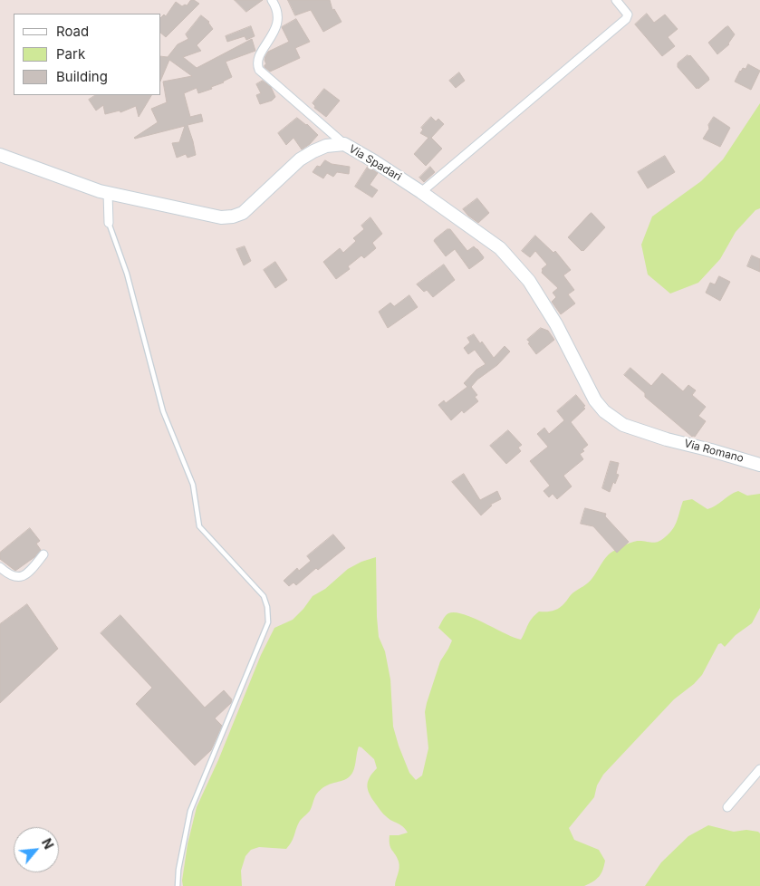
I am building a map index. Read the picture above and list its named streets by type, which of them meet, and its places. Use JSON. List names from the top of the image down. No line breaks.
{"streets":{"street":["Via Spadari","Via Romano"]},"crossings":[["Via Spadari","Via Romano"]],"legend":["Road","Park","Building"],"north":"top right"}
